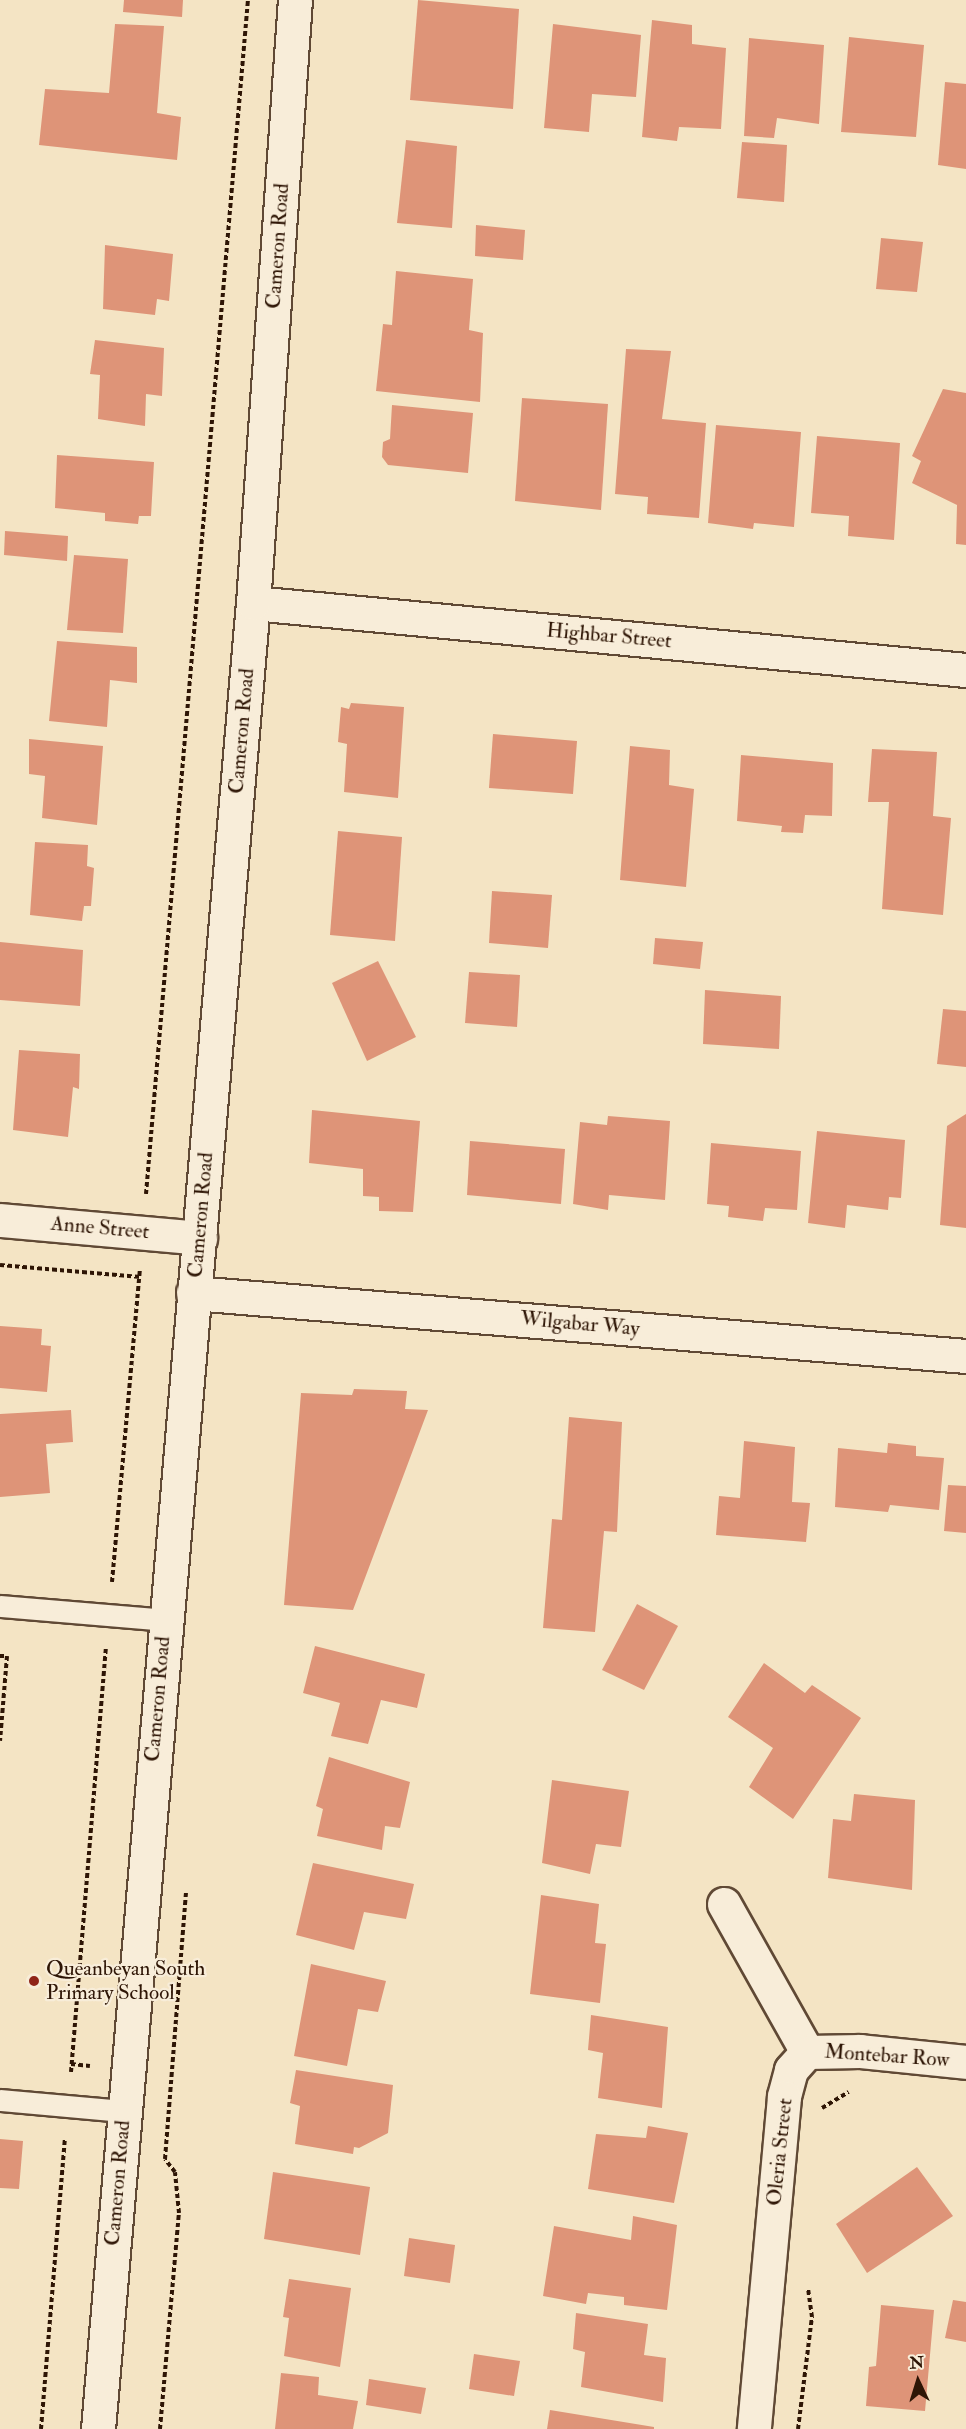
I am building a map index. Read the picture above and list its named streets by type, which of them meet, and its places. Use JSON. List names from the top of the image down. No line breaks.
{"streets":{"street":["Cameron Road","Highbar Street","Anne Street","Wilgabar Way","Montebar Row","Oleria Street"]},"crossings":[["Cameron Road","Highbar Street"],["Cameron Road","Anne Street"],["Cameron Road","Wilgabar Way"],["Montebar Row","Oleria Street"]],"places":["Queanbeyan South Primary School"],"north":"top"}
